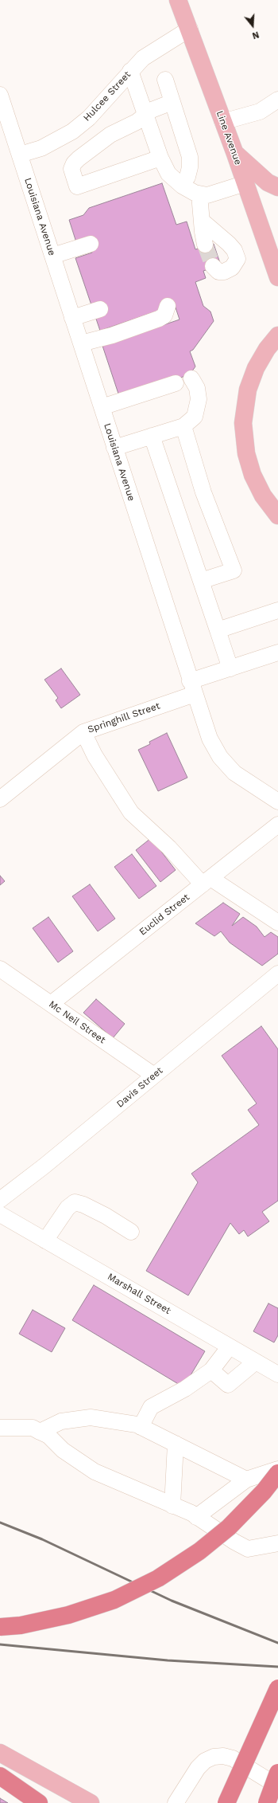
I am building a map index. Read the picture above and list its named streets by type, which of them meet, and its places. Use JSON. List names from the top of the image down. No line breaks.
{"streets":{"main road":["Line Avenue"],"street":["Hulcee Street","Louisiana Avenue","Springhill Street","Euclid Street","Mc Neil Street","Davis Street","Marshall Street"]},"crossings":[["Hulcee Street","Line Avenue"],["Hulcee Street","Louisiana Avenue"],["Louisiana Avenue","Springhill Street"],["Euclid Street","Mc Neil Street"],["Mc Neil Street","Davis Street"]],"north":"bottom"}
